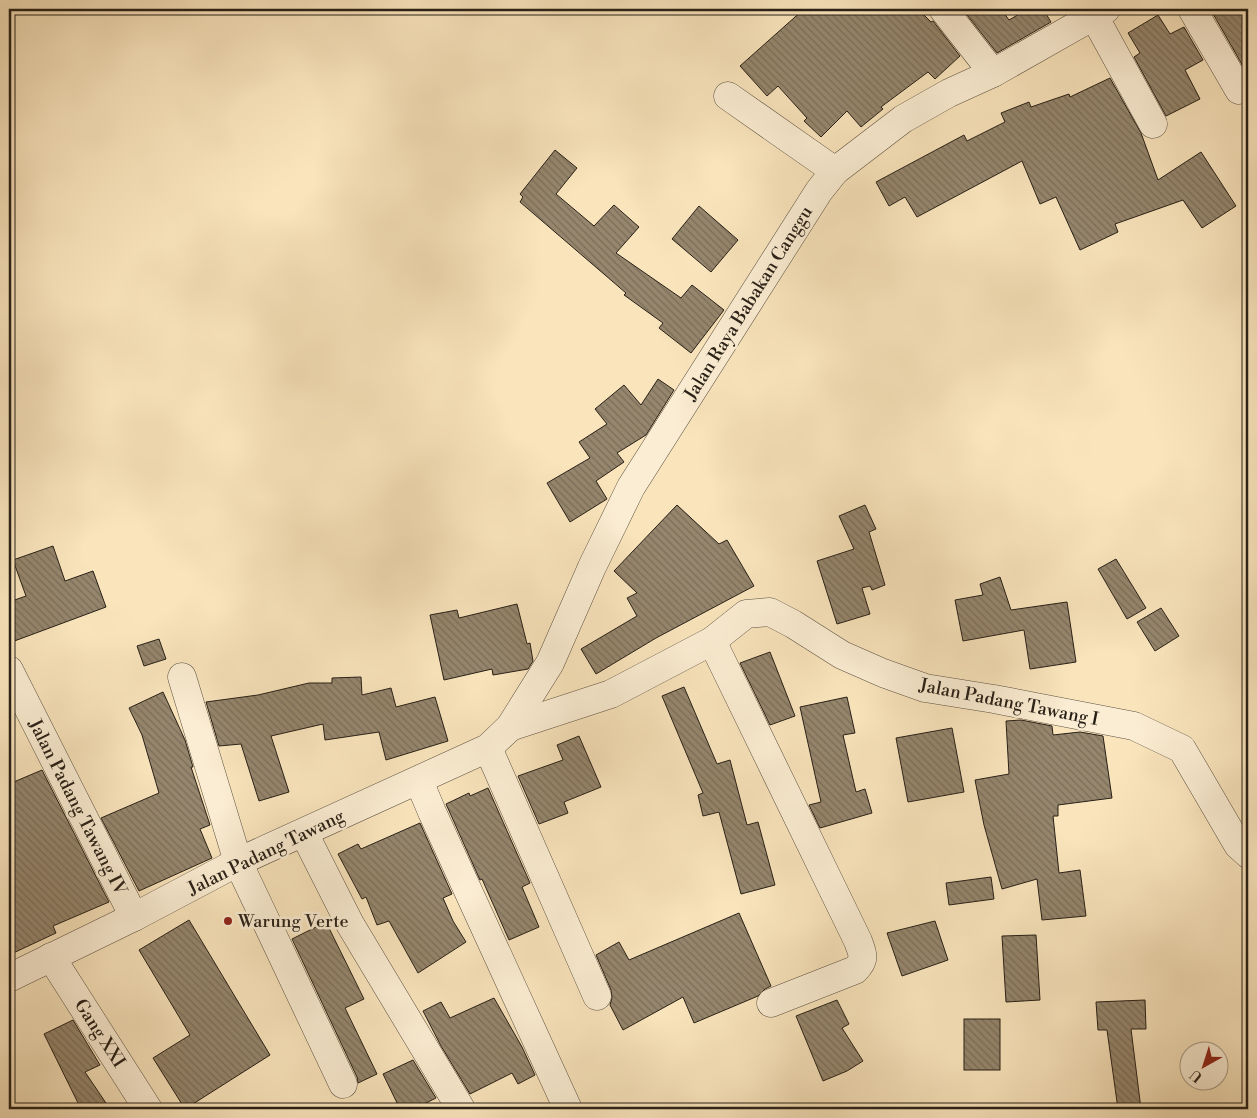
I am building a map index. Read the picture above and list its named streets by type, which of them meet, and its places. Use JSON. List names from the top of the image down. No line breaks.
{"streets":{"street":["Jalan Raya Babakan Canggu","Jalan Padang Tawang I","Jalan Padang Tawang IV","Jalan Padang Tawang","Gang XXI"]},"crossings":[["Jalan Raya Babakan Canggu","Jalan Padang Tawang I"],["Jalan Raya Babakan Canggu","Jalan Padang Tawang"],["Jalan Padang Tawang I","Jalan Padang Tawang"],["Jalan Padang Tawang IV","Jalan Padang Tawang"],["Jalan Padang Tawang","Gang XXI"]],"places":["Warung Verte"],"north":"bottom left"}
